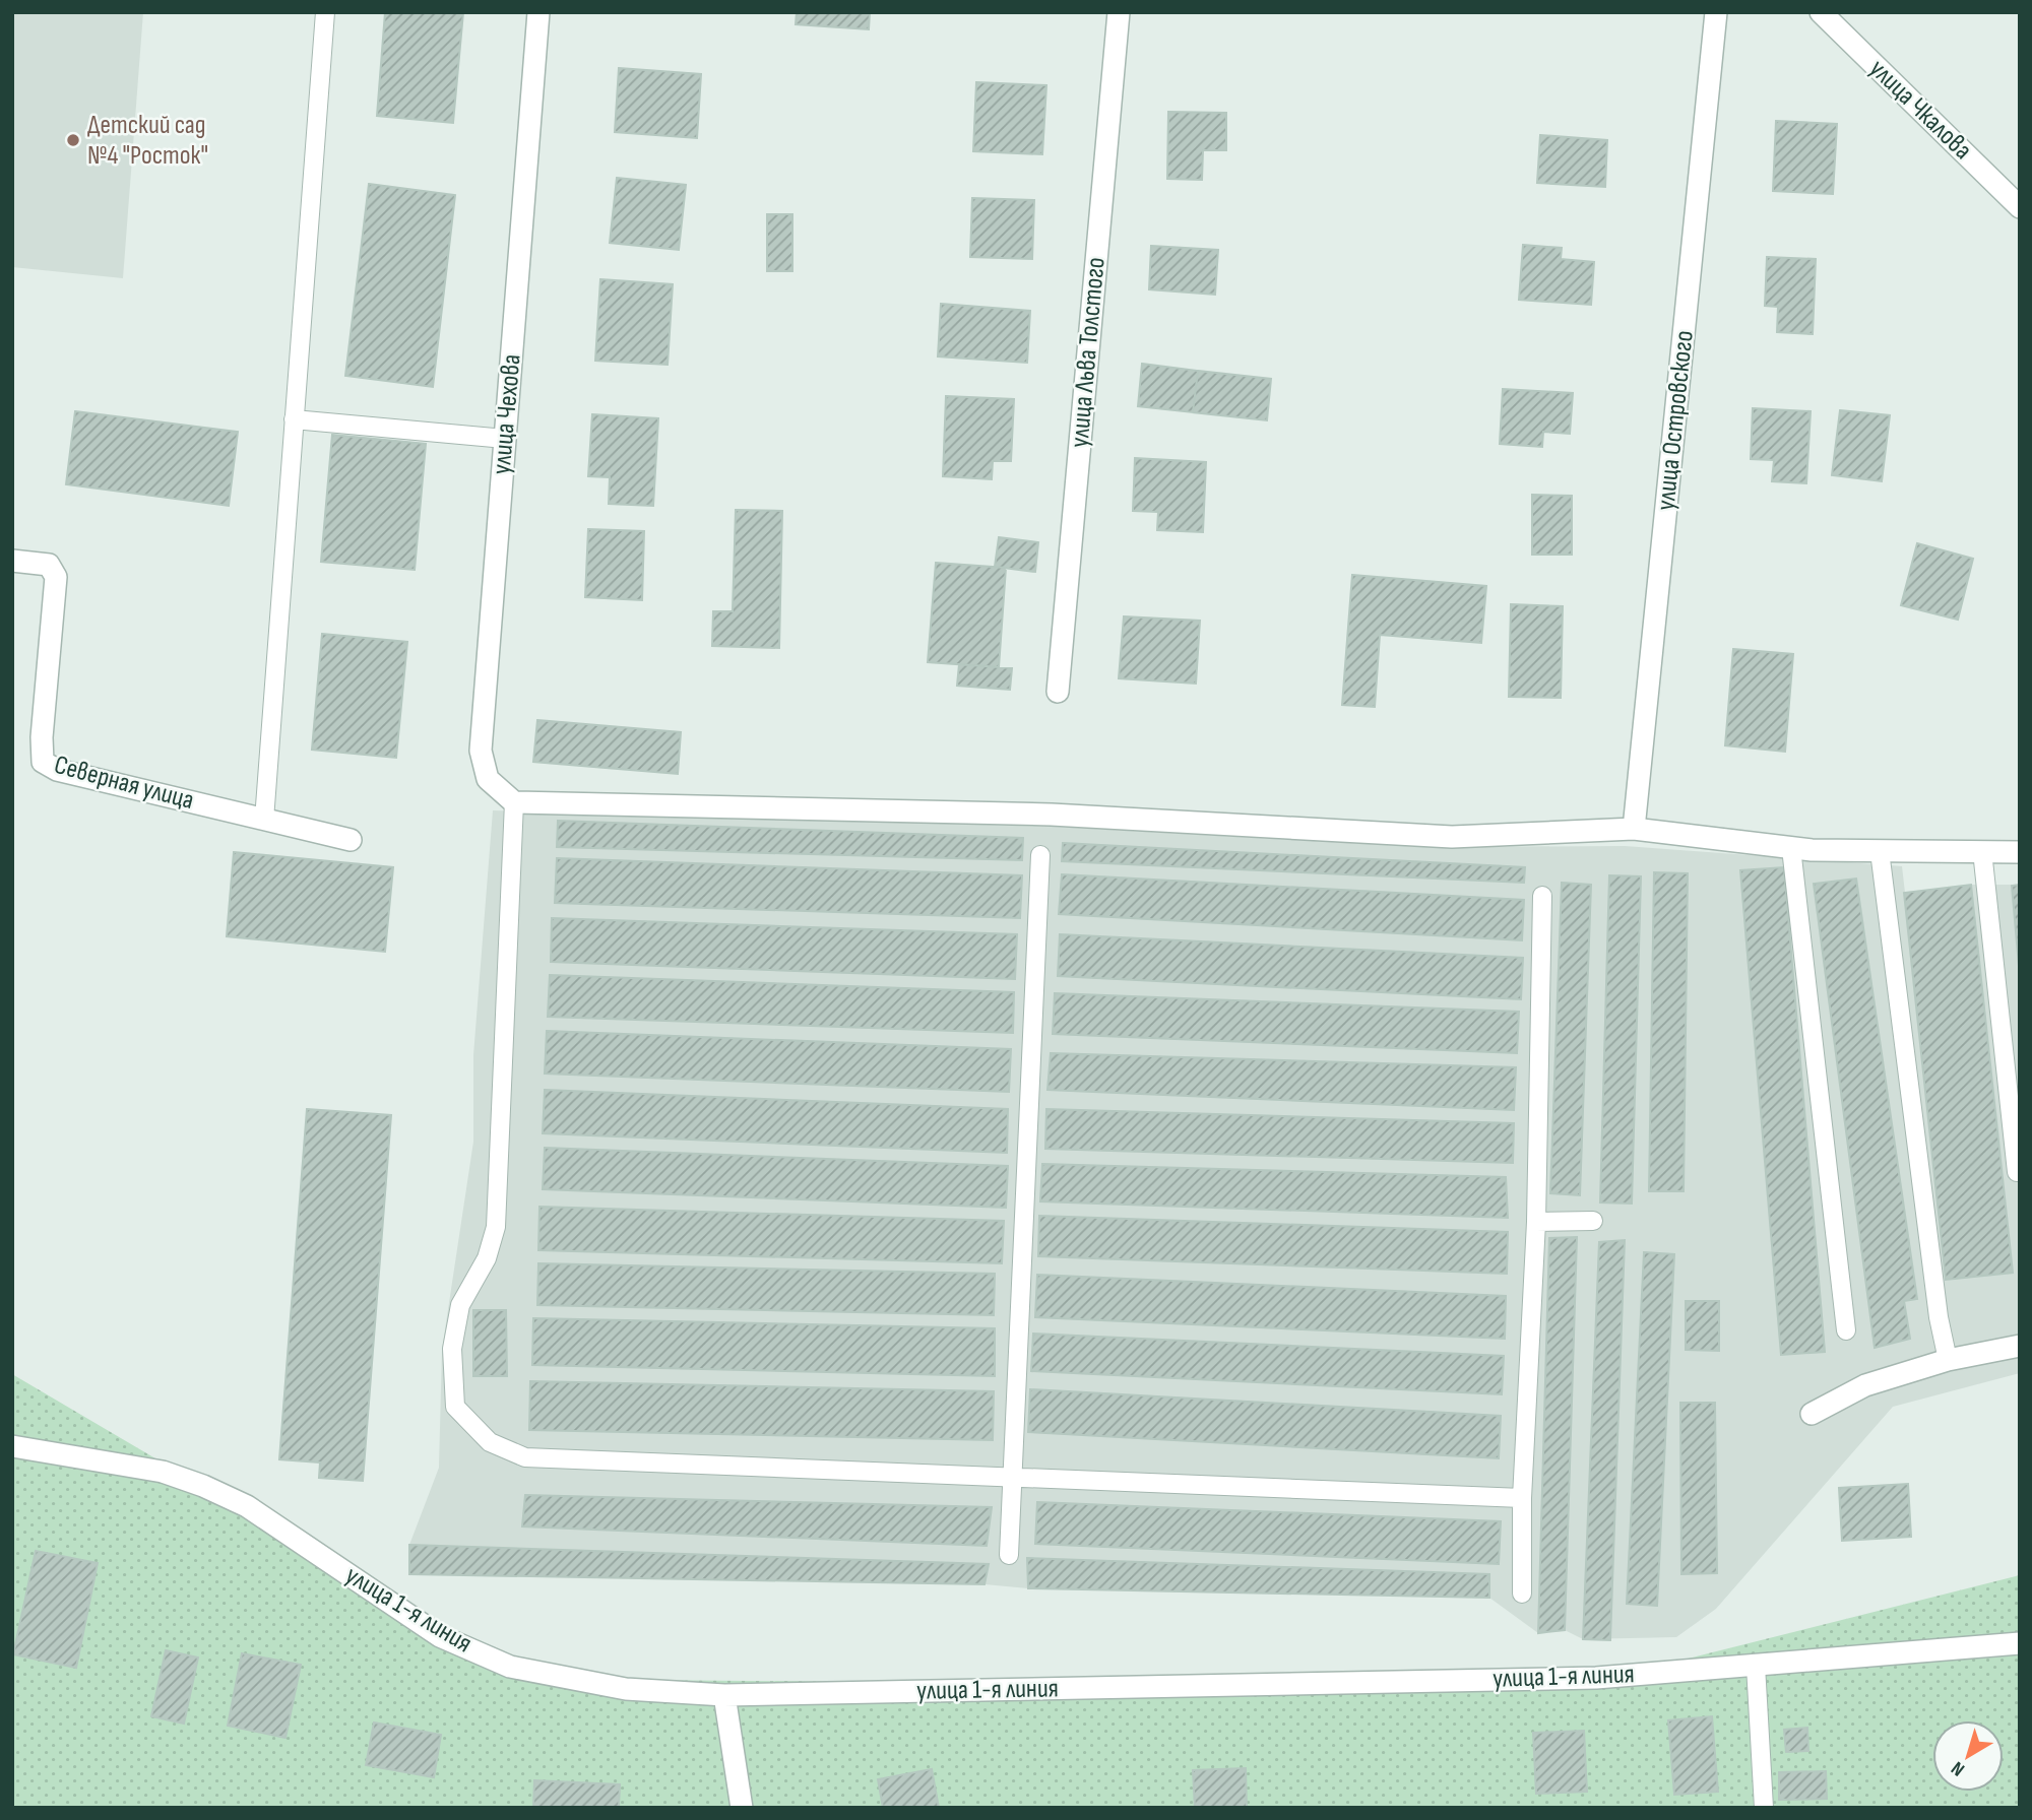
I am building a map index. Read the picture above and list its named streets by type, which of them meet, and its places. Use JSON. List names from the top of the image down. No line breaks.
{"streets":{"street":["улица Чкалова","улица Льва Толстого","улица Чехова","улица Островского","Северная улица","улица 1-я линия"]},"places":["Детский сад №4 \"Росток\""],"north":"bottom left"}
